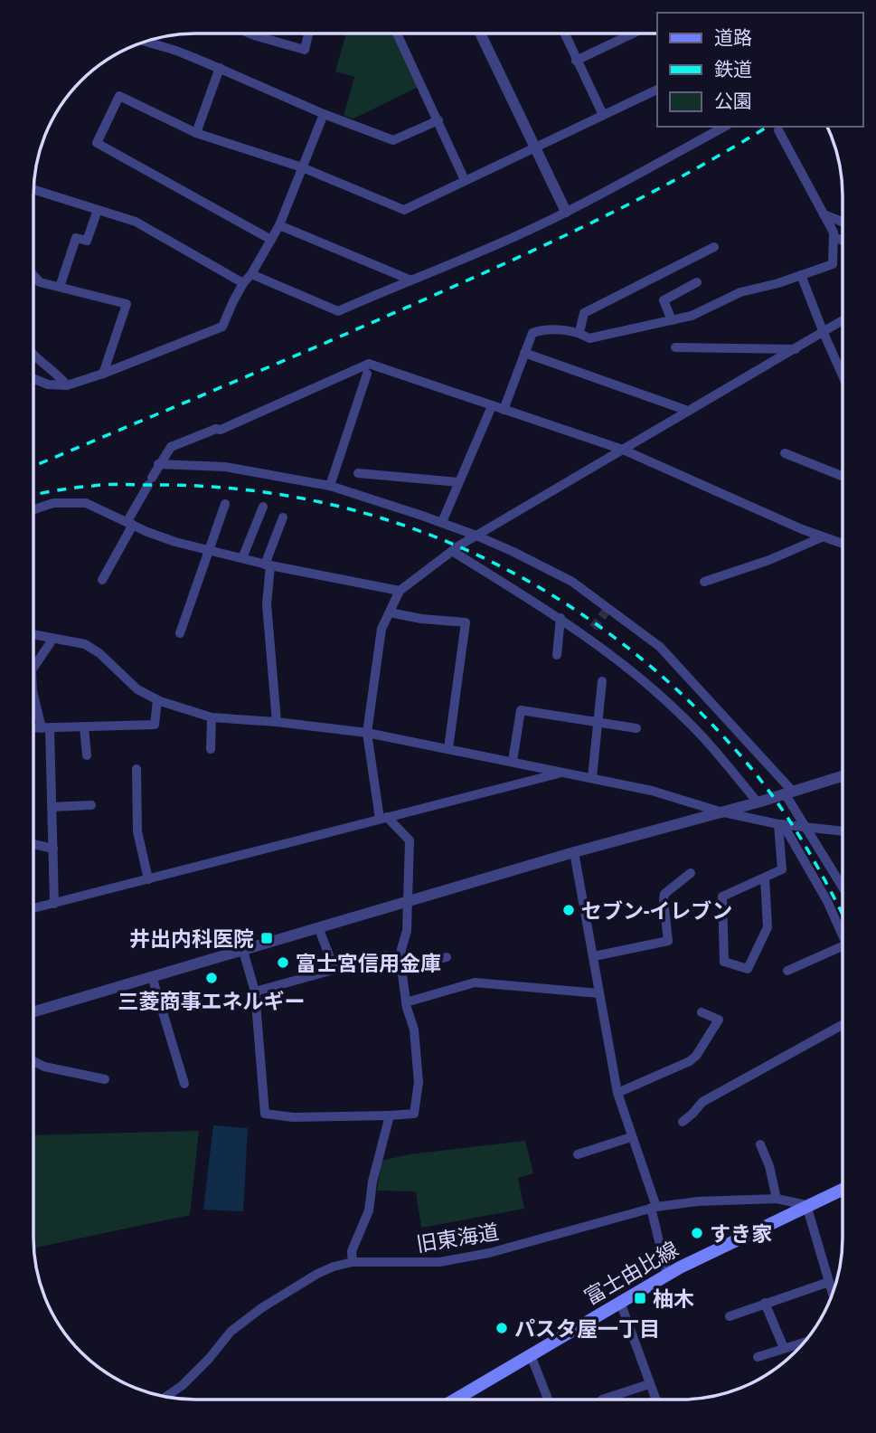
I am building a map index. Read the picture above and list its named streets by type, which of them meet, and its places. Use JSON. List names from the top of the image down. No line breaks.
{"streets":{"main road":["富士由比線"],"street":["旧東海道"]},"crossings":[["旧東海道","富士由比線"]],"places":{"other":["セブン-イレブン","富士宮信用金庫","三菱商事エネルギー","すき家","パスタ屋一丁目"],"transit":["井出内科医院","柚木"]},"legend":["道路","鉄道","公園"]}
